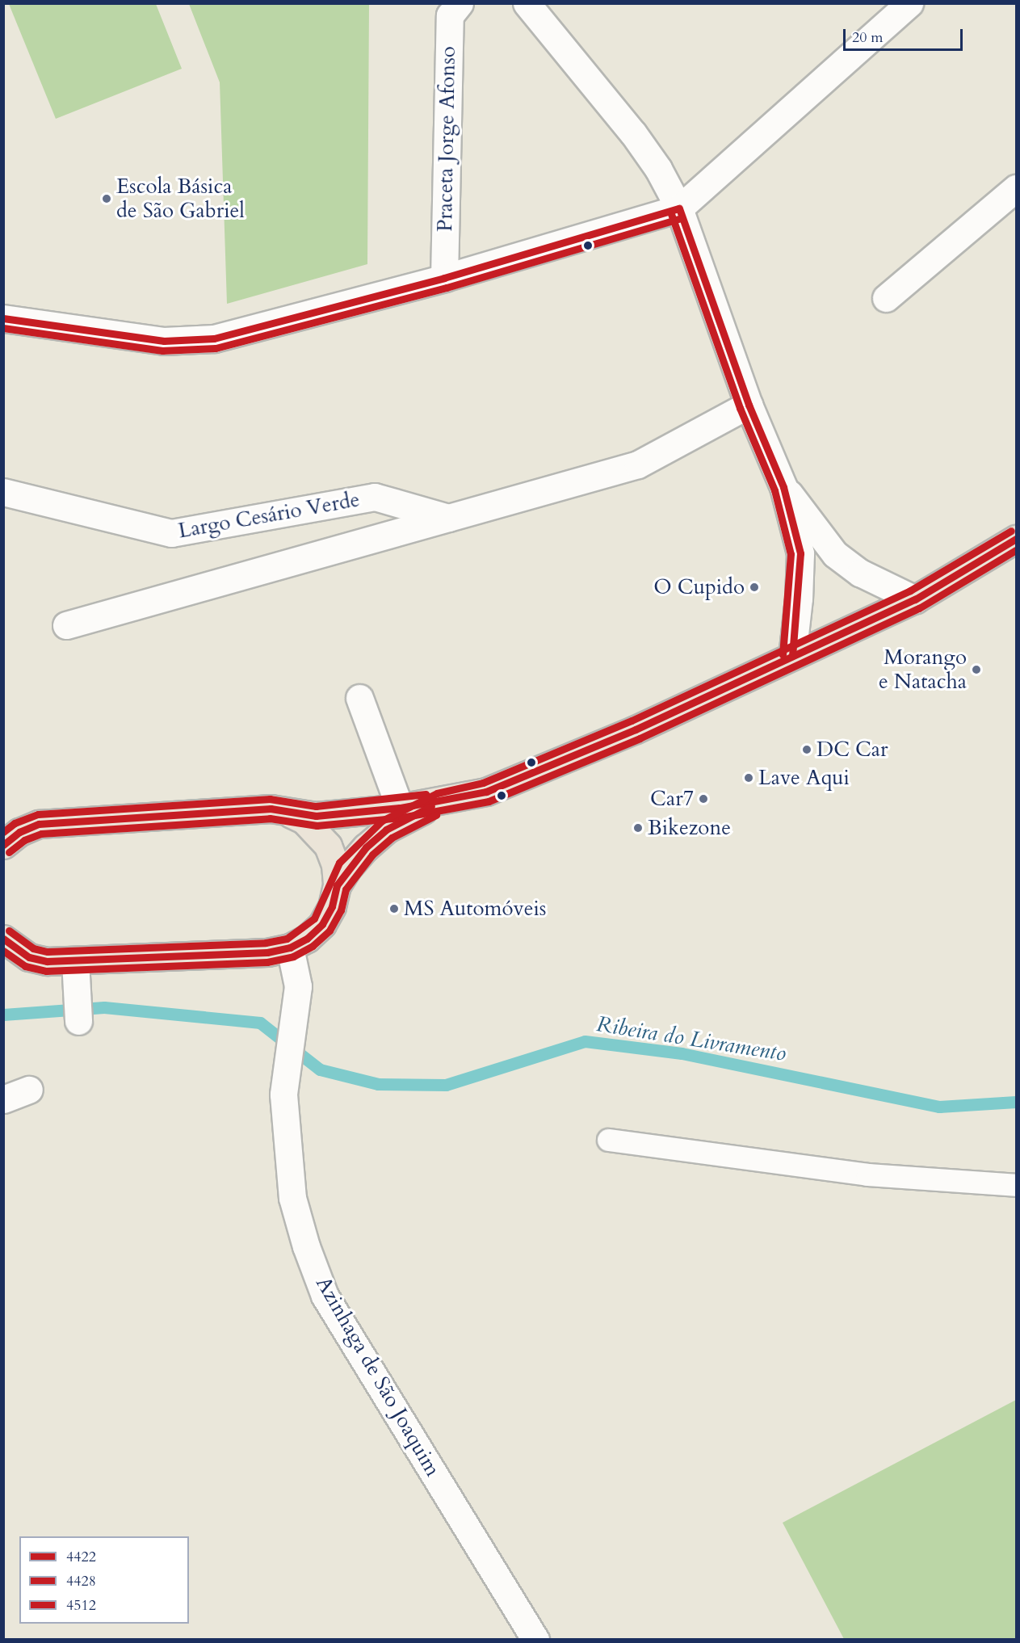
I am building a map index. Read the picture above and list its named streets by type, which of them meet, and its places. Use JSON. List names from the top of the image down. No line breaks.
{"streets":{"street":["Praceta Jorge Afonso","Largo Cesário Verde","Azinhaga de São Joaquim"]},"water":["Ribeira do Livramento"],"places":["Escola Básica de São Gabriel","O Cupido","Morango e Natacha","DC Car","Lave Aqui","Car7","Bikezone","MS Automóveis"],"lines":["transit line 4422","transit line 4428","transit line 4512"],"legend":["4422","4428","4512"],"scale_bar":"20 m"}
